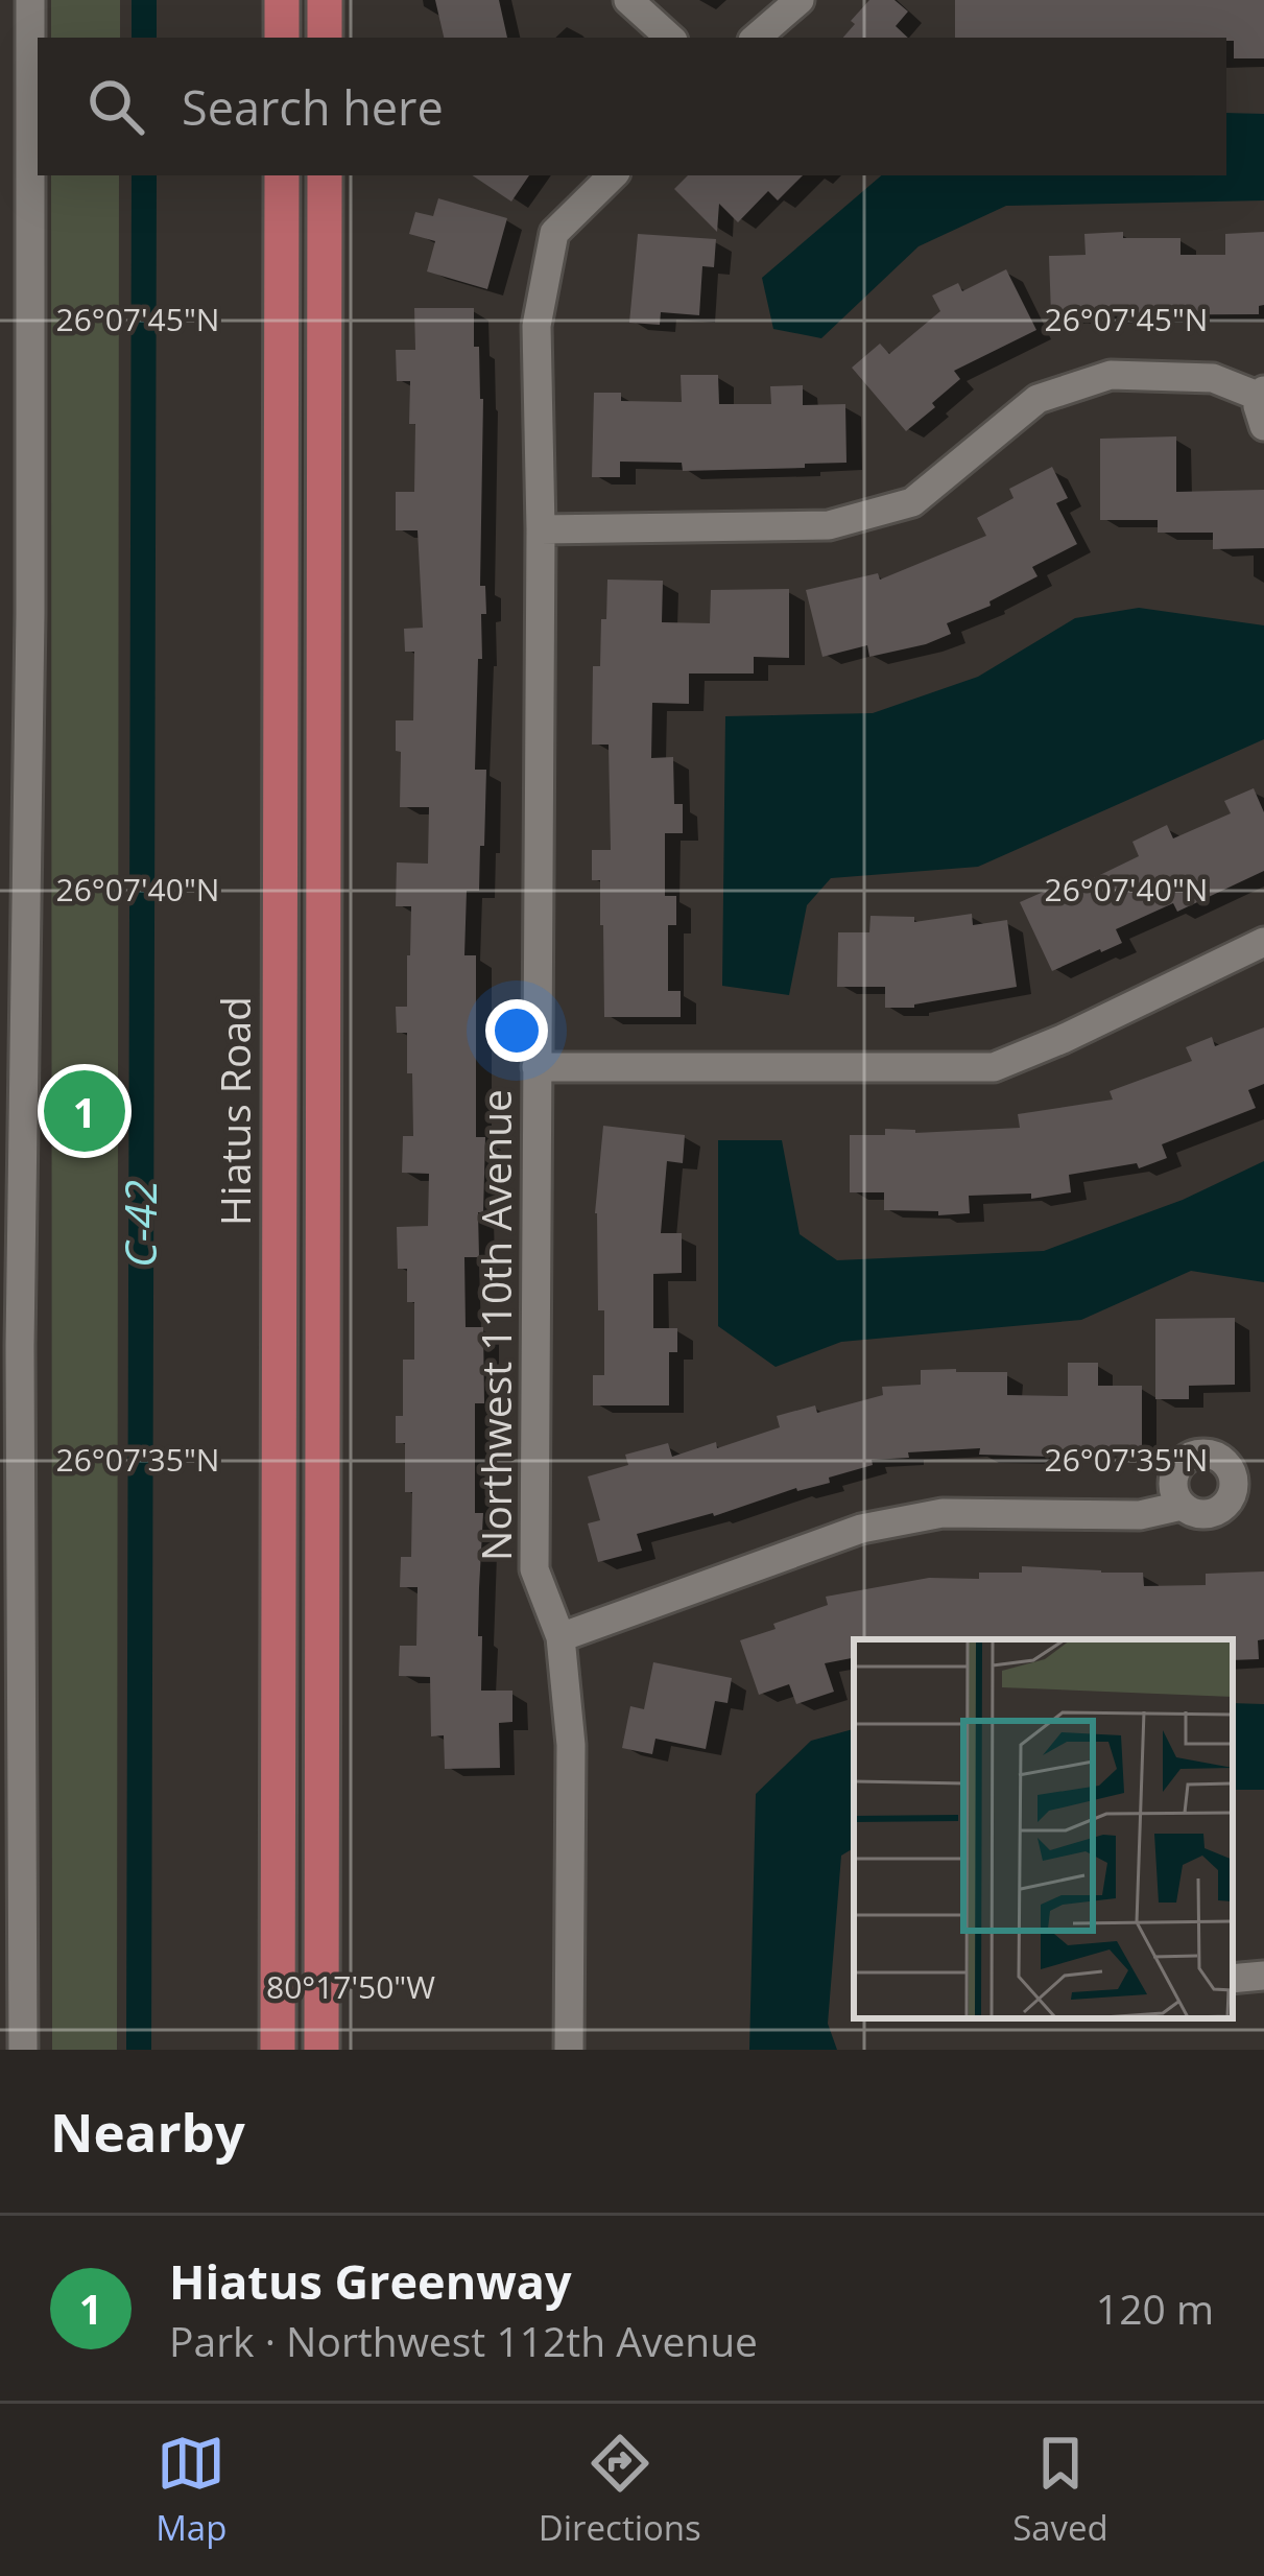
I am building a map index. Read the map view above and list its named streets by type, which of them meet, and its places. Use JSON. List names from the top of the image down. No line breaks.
{"streets":{"main road":["Hiatus Road"],"street":["Northwest 110th Avenue"]},"water":["C-42"],"page":{"search":"Search here","pins":"1","heading":"Nearby","list":[{"mark":"1","name":"Hiatus Greenway","note":"Park · Northwest 112th Avenue","value":"120 m"}],"nav":["Map","Directions","Saved"]},"coordinates":["26°07'45\"N","26°07'40\"N","26°07'35\"N","80°17'50\"W"]}
